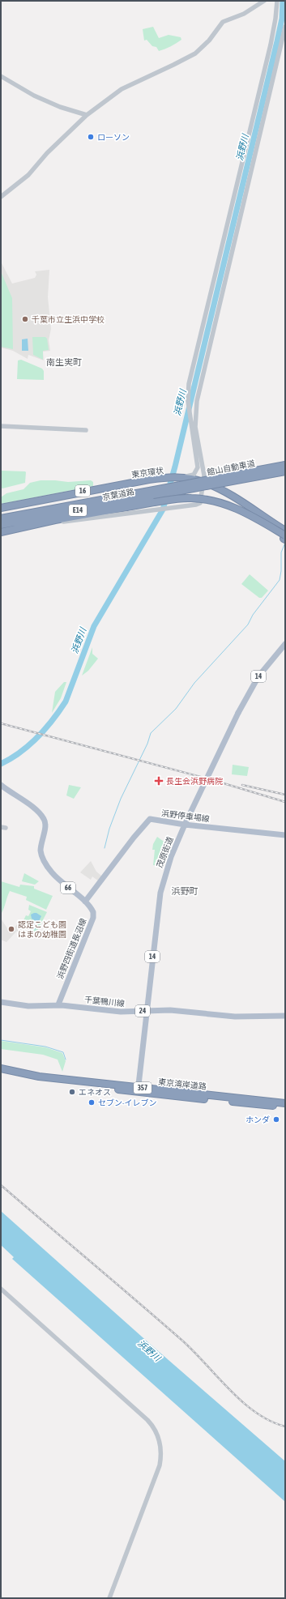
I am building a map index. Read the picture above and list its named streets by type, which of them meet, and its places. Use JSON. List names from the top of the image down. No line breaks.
{"streets":{"highway":["館山自動車道","東京環状","16","京葉道路","E14","東京湾岸道路","357"],"main road":["14","浜野停車場線","茂原街道","66","浜野四街道長沼線","千葉鴨川線","24"]},"crossings":[["館山自動車道","京葉道路"],["浜野停車場線","茂原街道"],["浜野停車場線","浜野四街道長沼線"],["茂原街道","千葉鴨川線"],["茂原街道","東京湾岸道路"],["浜野四街道長沼線","千葉鴨川線"]],"districts":["南生実町","浜野町"],"water":["浜野川"],"places":{"other":["ローソン","千葉市立生浜中学校","認定こども園 はまの幼稚園","エネオス","セブン-イレブン","ホンダ"],"health":["長生会浜野病院"]}}
